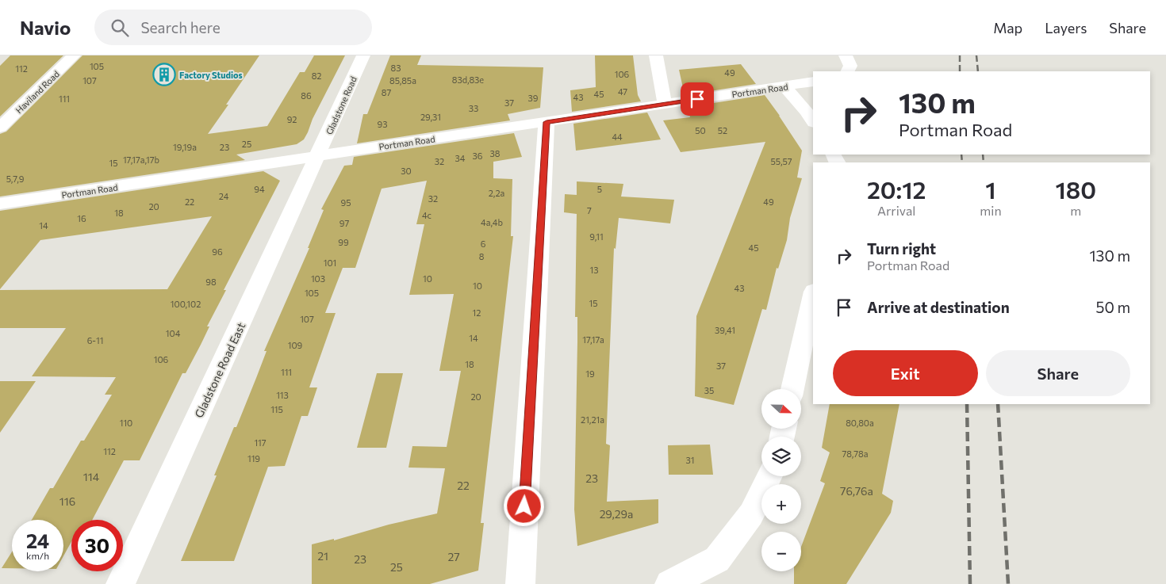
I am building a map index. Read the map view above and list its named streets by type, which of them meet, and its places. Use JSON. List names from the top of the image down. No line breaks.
{"streets":{"street":["Portman Road","Haviland Road","Gladstone Road","Gladstone Road East"]},"crossings":[["Portman Road","Gladstone Road"],["Portman Road","Gladstone Road East"],["Gladstone Road","Gladstone Road East"]],"places":{"building":["Factory Studios"]},"house_numbers":["105","83","112","49","106","82","83d,83e","107","85,85a","47","87","45","86","43","39","111","37","33","29,31","92","93","50","52","44","25","19,19a","23","38","36","34","17,17a,17b","32","55,57","15","30","5,7,9","94","5","2,2a","24","32","22","49","95","20","7","18","4c","16","4a,4b","97","14","9,11","99","6","45","96","8","101","13","103","10","98","10","43","105","15","100,102","12","107","39,41","104","14","17,17a","6-11","109","106","18","37","111","19","35","113","20","115","21,21a","110","80,80a","117","112","78,78a","119","31","114","23","22","76,76a","116","29,29a","21","27","23","25"],"north":"right","page":{"header":"Navio","search":"Search here","nav":["Map","Layers","Share"],"turn":["130 m","Portman Road"],"eta":["20:12","Arrival","1","min","180","m"],"list":[{"name":"Turn right","note":"Portman Road","value":"130 m"},{"name":"Arrive at destination","value":"50 m"}],"buttons":["Exit","Share"],"map_buttons":["+","−"],"speed":"24 km/h","limit":"30"}}
